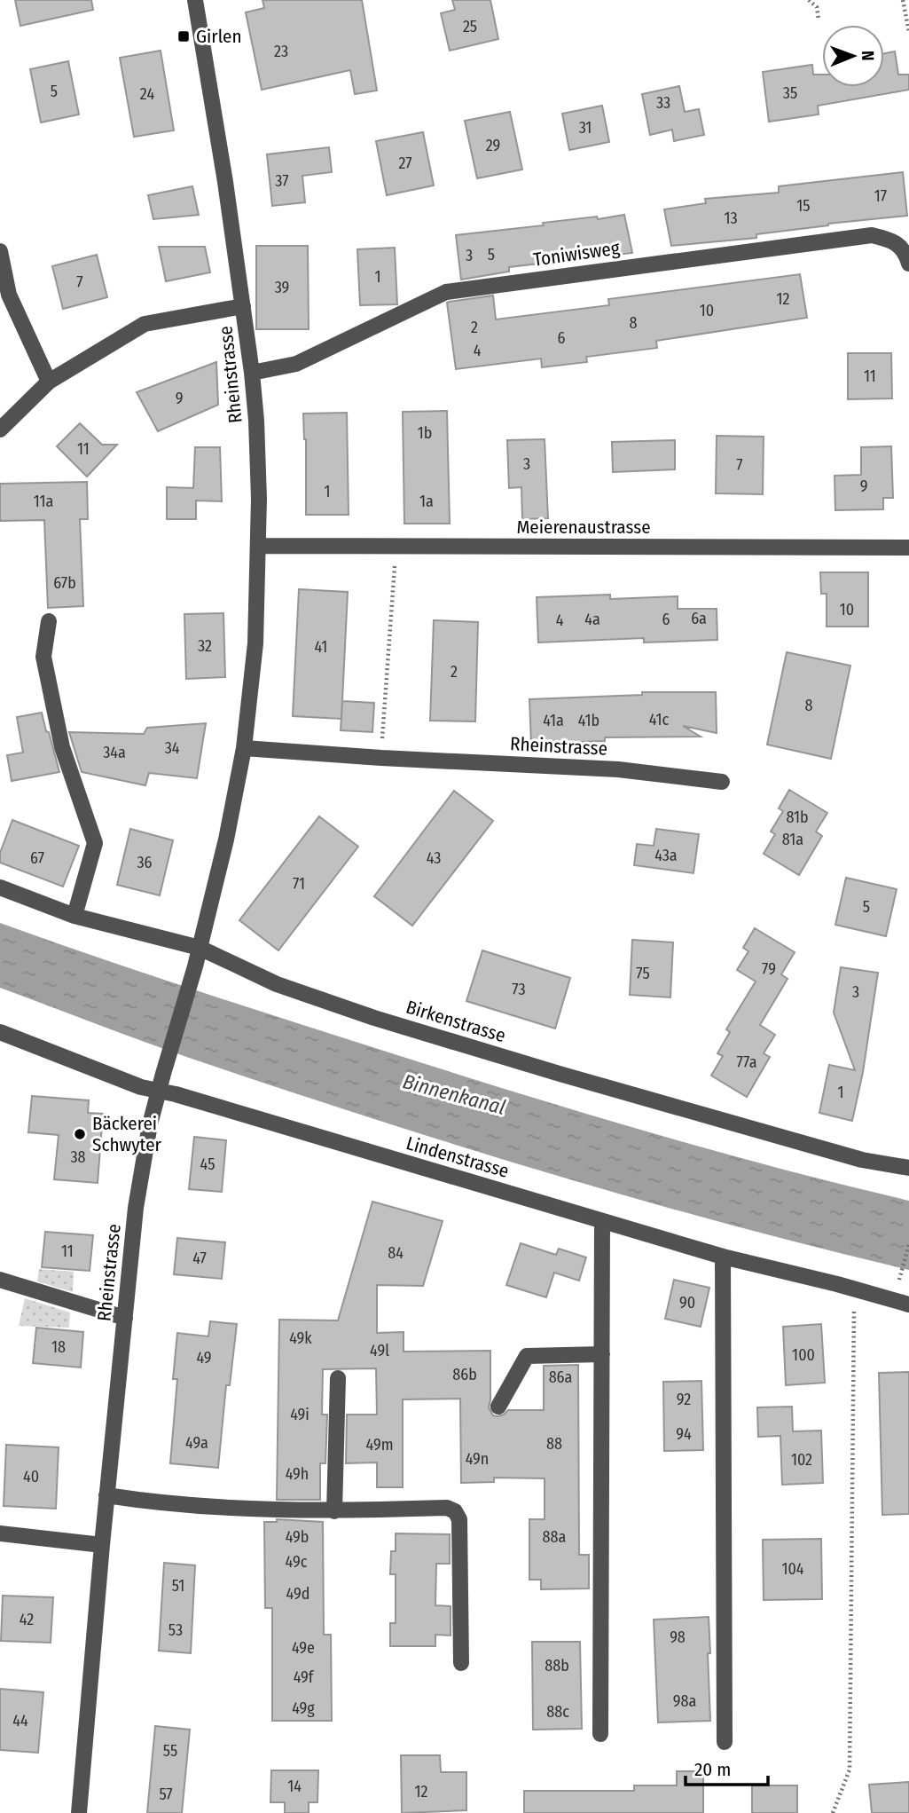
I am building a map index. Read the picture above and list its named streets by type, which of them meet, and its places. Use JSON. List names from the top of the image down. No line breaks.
{"streets":{"street":["Toniwisweg","Rheinstrasse","Meierenaustrasse","Birkenstrasse","Lindenstrasse"]},"crossings":[["Toniwisweg","Rheinstrasse"],["Rheinstrasse","Meierenaustrasse"],["Rheinstrasse","Birkenstrasse"],["Rheinstrasse","Lindenstrasse"]],"water":["Binnenkanal"],"places":{"transit":["Girlen"],"other":["Bäckerei Schwyter"]},"house_numbers":["25","23","5","35","24","33","31","29","27","37","17","15","13","5","3","1","7","39","12","10","8","2","6","4","11","9","1b","11","3","7","9","1","11a","1a","67b","10","6a","4a","6","4","32","41","2","8","41c","41a","41b","34","34a","81b","81a","43a","67","43","36","71","5","79","75","73","3","77a","1","38","45","11","84","47","90","49k","18","49l","100","49","86b","86a","92","49i","94","49a","88","49m","49n","102","49h","40","49b","88a","49c","104","51","49d","42","53","98","49e","88b","49f","98a","49g","88c","44","55","14","12","57"],"scale_bar":"20 m","north":"right"}
